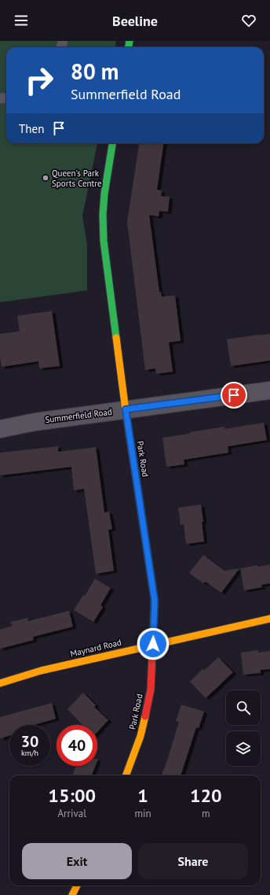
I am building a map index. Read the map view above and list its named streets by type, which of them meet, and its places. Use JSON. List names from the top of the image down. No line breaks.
{"streets":{"street":["Summerfield Road","Park Road","Maynard Road"]},"crossings":[["Summerfield Road","Park Road"],["Park Road","Maynard Road"]],"places":["Queen's Park Sports Centre"],"page":{"header":"Beeline","turn":["80 m","Summerfield Road"],"then":"Then","speed":"30 km/h","limit":"40","eta":["15:00","Arrival","1","min","120","m"],"buttons":["Exit","Share"]}}
